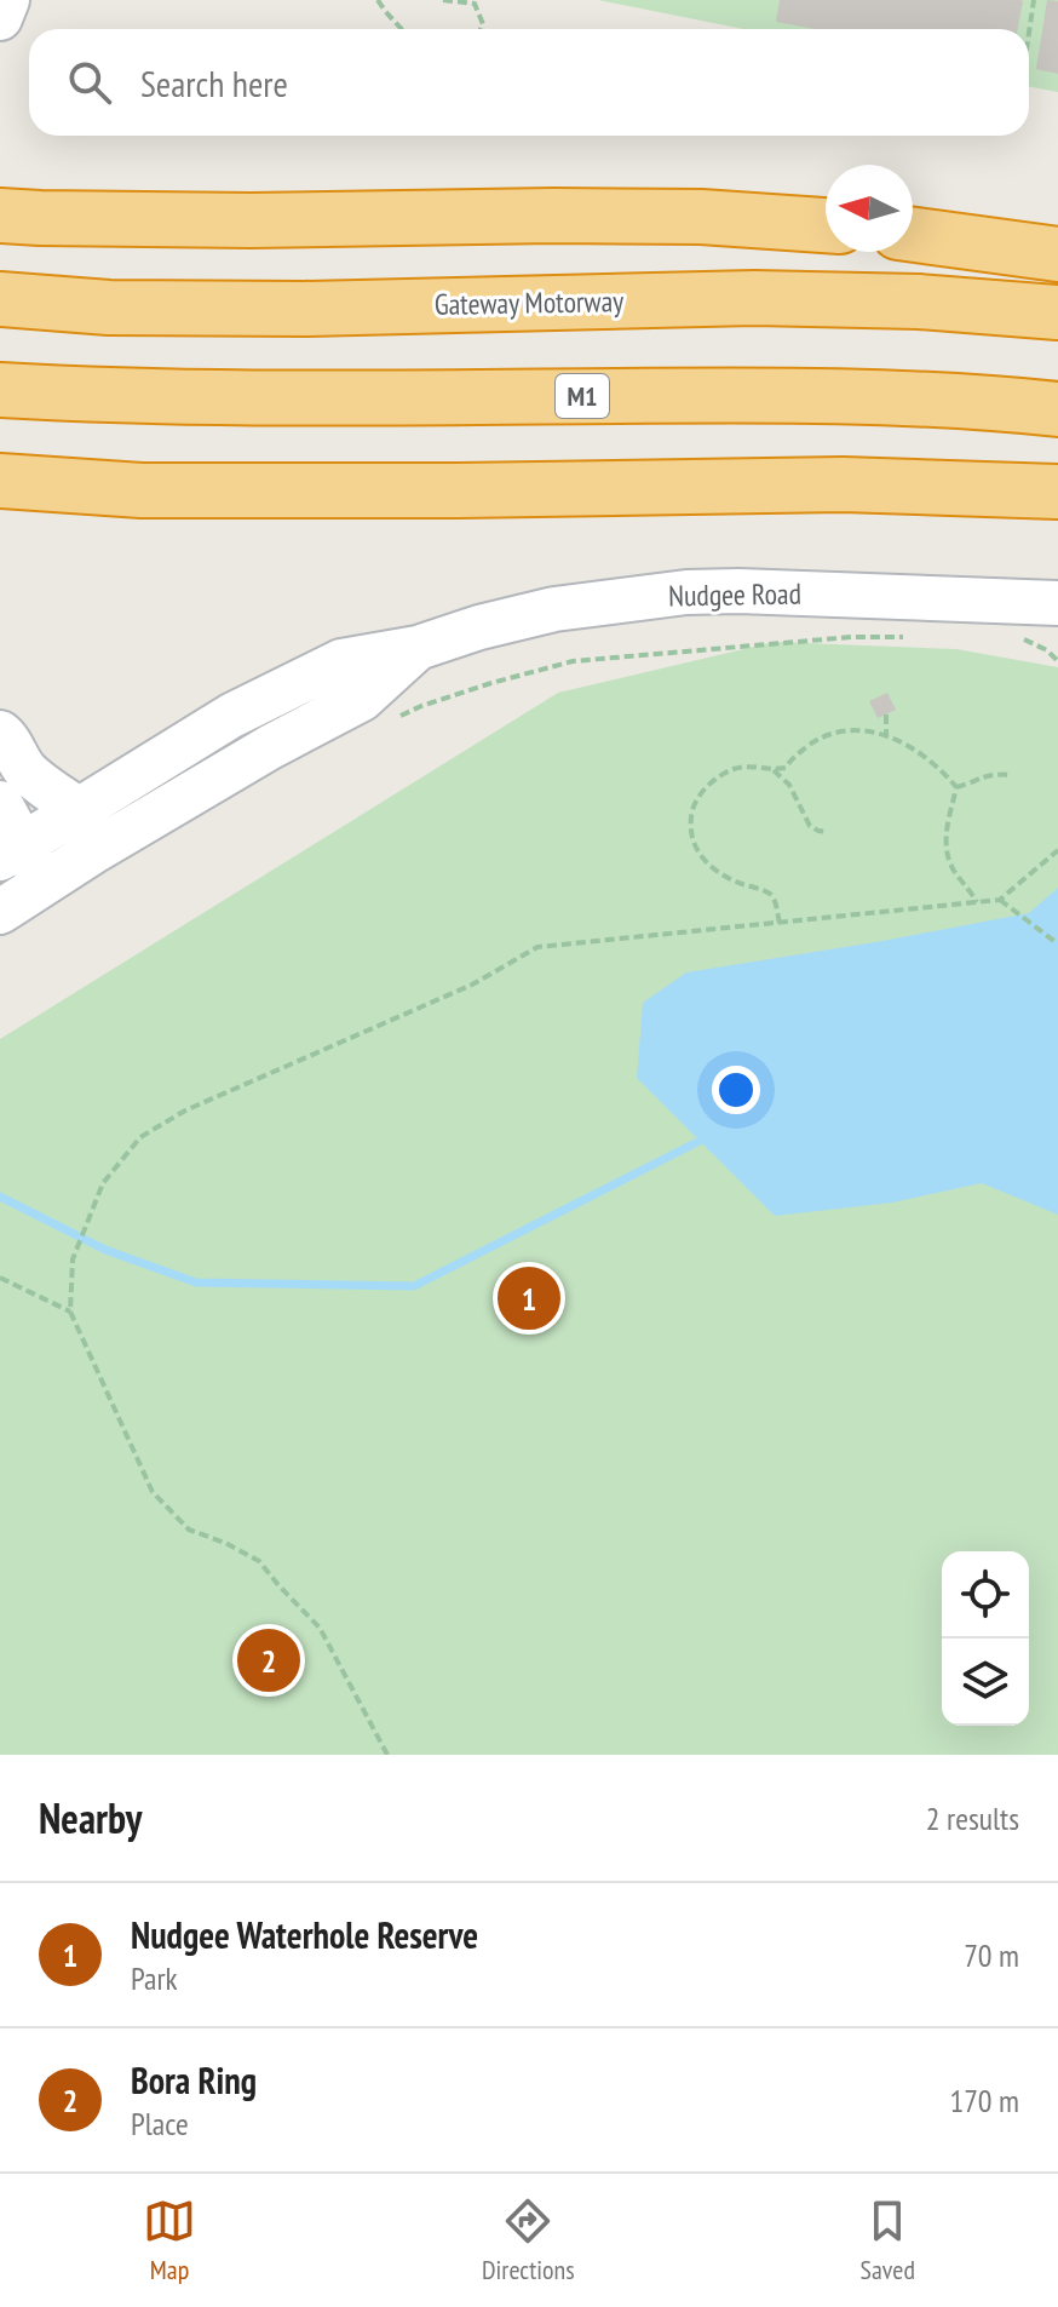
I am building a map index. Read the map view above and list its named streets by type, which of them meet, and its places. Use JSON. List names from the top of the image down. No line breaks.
{"streets":{"highway":["Gateway Motorway","M1"],"main road":["Nudgee Road"]},"north":"left","page":{"search":"Search here","pins":["1","2"],"heading":["Nearby","2 results"],"list":[{"mark":"1","name":"Nudgee Waterhole Reserve","note":"Park","value":"70 m"},{"mark":"2","name":"Bora Ring","note":"Place","value":"170 m"}],"nav":["Map","Directions","Saved"]}}
